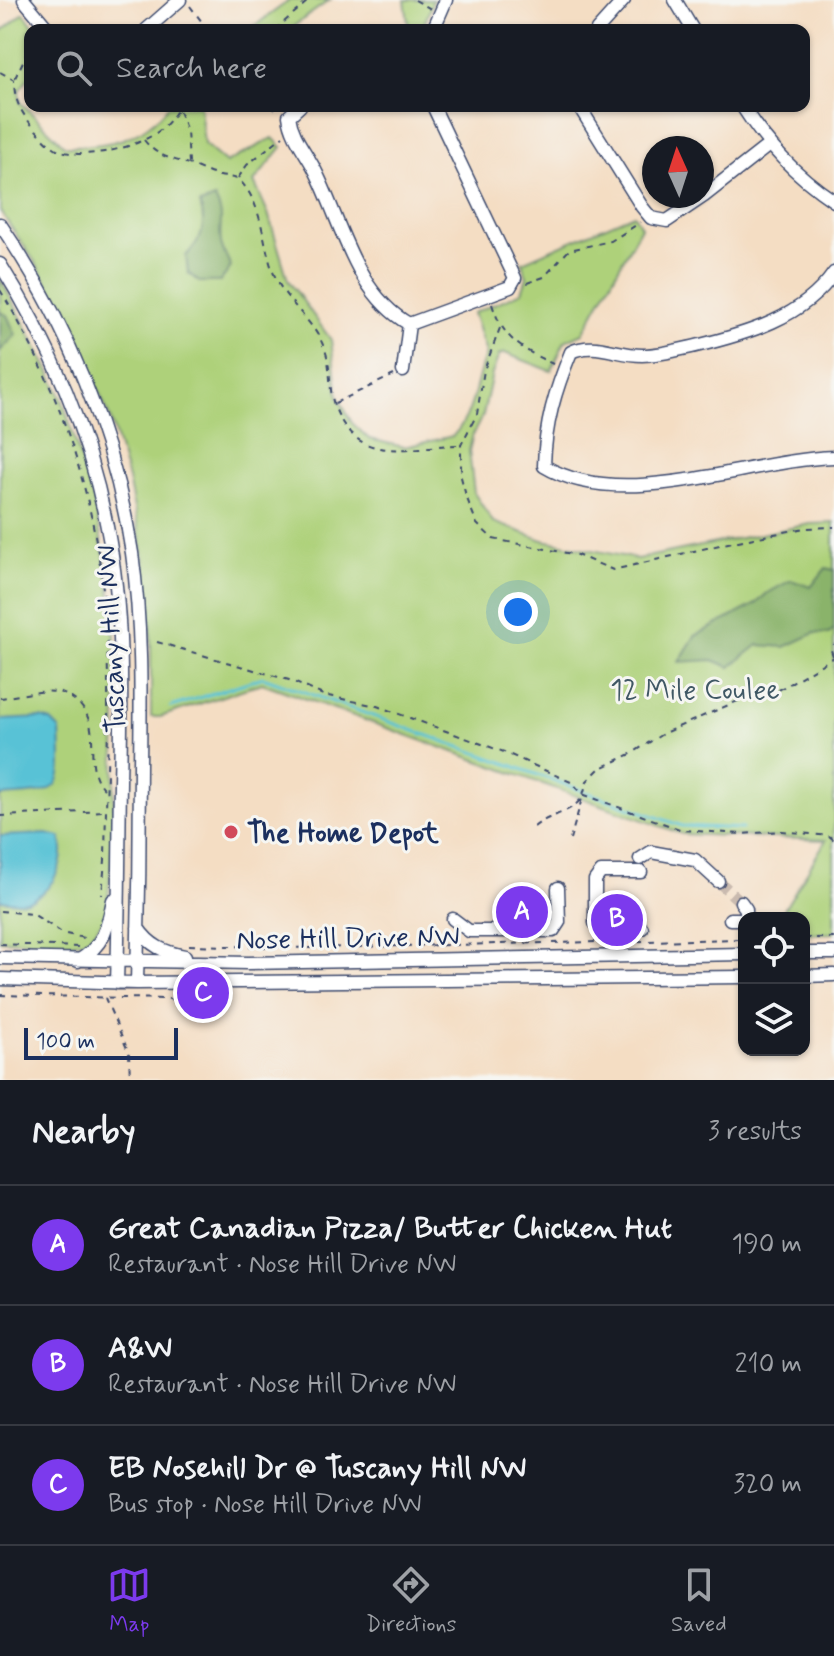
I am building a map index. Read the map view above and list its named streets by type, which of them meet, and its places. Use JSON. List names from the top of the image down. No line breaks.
{"streets":{"street":["Tuscany Hill NW","Nose Hill Drive NW"]},"crossings":[["Tuscany Hill NW","Nose Hill Drive NW"]],"parks":["12 Mile Coulee"],"places":["The Home Depot"],"scale_bar":"100 m","north":"top","page":{"search":"Search here","pins":["A","B","C"],"scale":"100 m","heading":["Nearby","3 results"],"list":[{"mark":"A","name":"Great Canadian Pizza/ Butter Chicken Hut","note":"Restaurant · Nose Hill Drive NW","value":"190 m"},{"mark":"B","name":"A&W","note":"Restaurant · Nose Hill Drive NW","value":"210 m"},{"mark":"C","name":"EB Nosehill Dr @ Tuscany Hill NW","note":"Bus stop · Nose Hill Drive NW","value":"320 m"}],"nav":["Map","Directions","Saved"]}}
